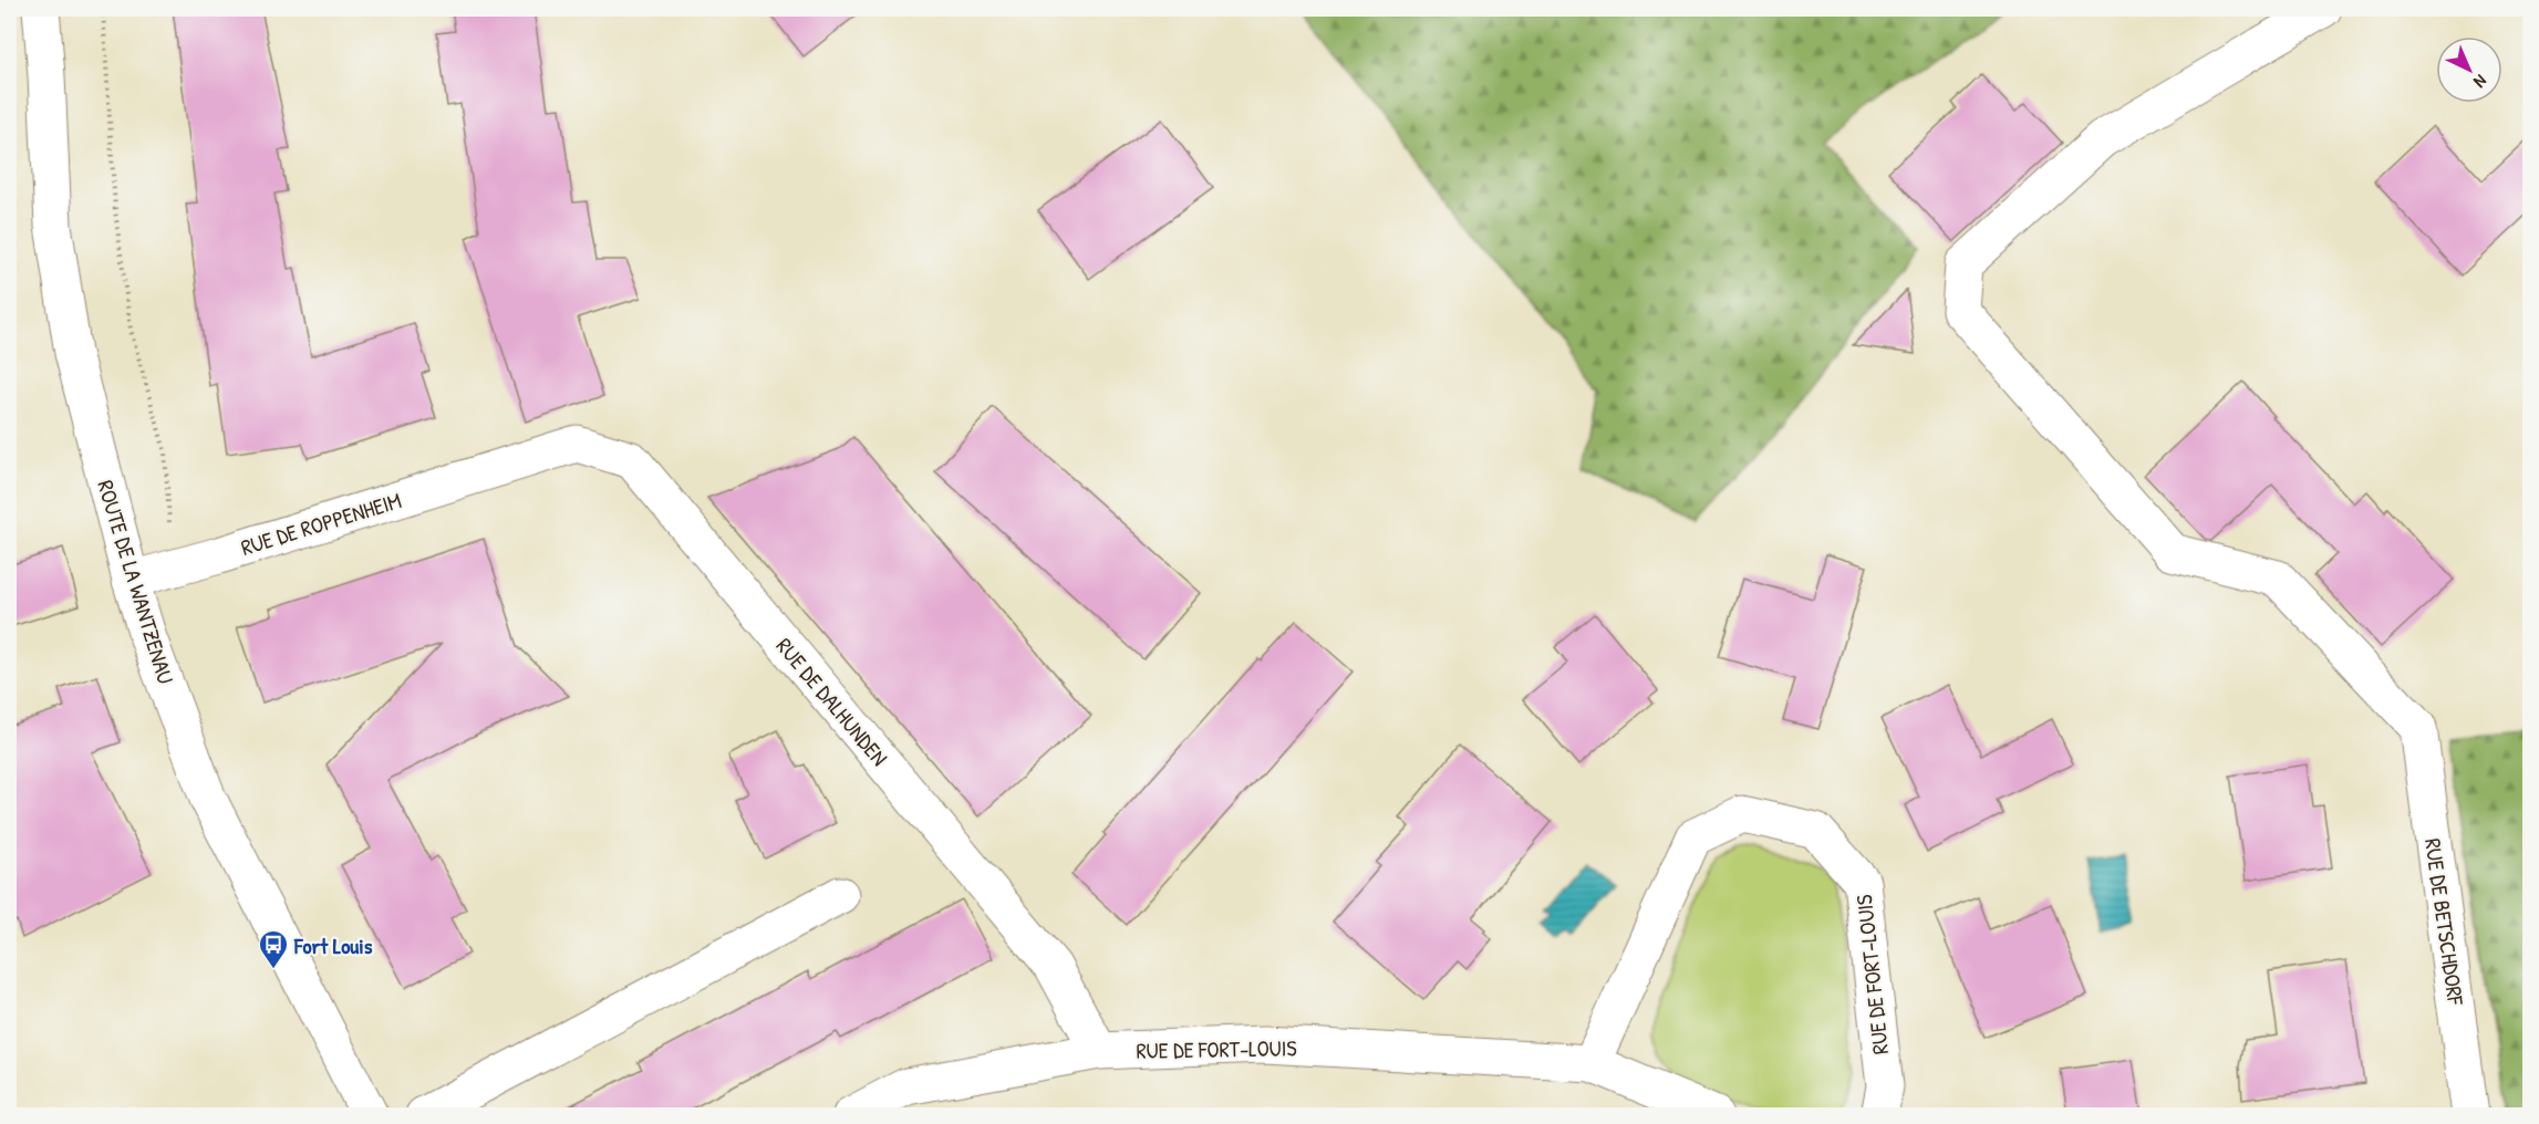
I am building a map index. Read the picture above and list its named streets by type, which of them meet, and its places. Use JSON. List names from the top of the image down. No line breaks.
{"streets":{"street":["RUE DE ROPPENHEIM","ROUTE DE LA WANTZENAU","RUE DE DALHUNDEN","RUE DE BETSCHDORF","RUE DE FORT-LOUIS"]},"crossings":[["RUE DE ROPPENHEIM","ROUTE DE LA WANTZENAU"],["RUE DE ROPPENHEIM","RUE DE DALHUNDEN"],["RUE DE DALHUNDEN","RUE DE FORT-LOUIS"]],"places":{"bus stop":["Fort Louis"]},"north":"bottom right"}
